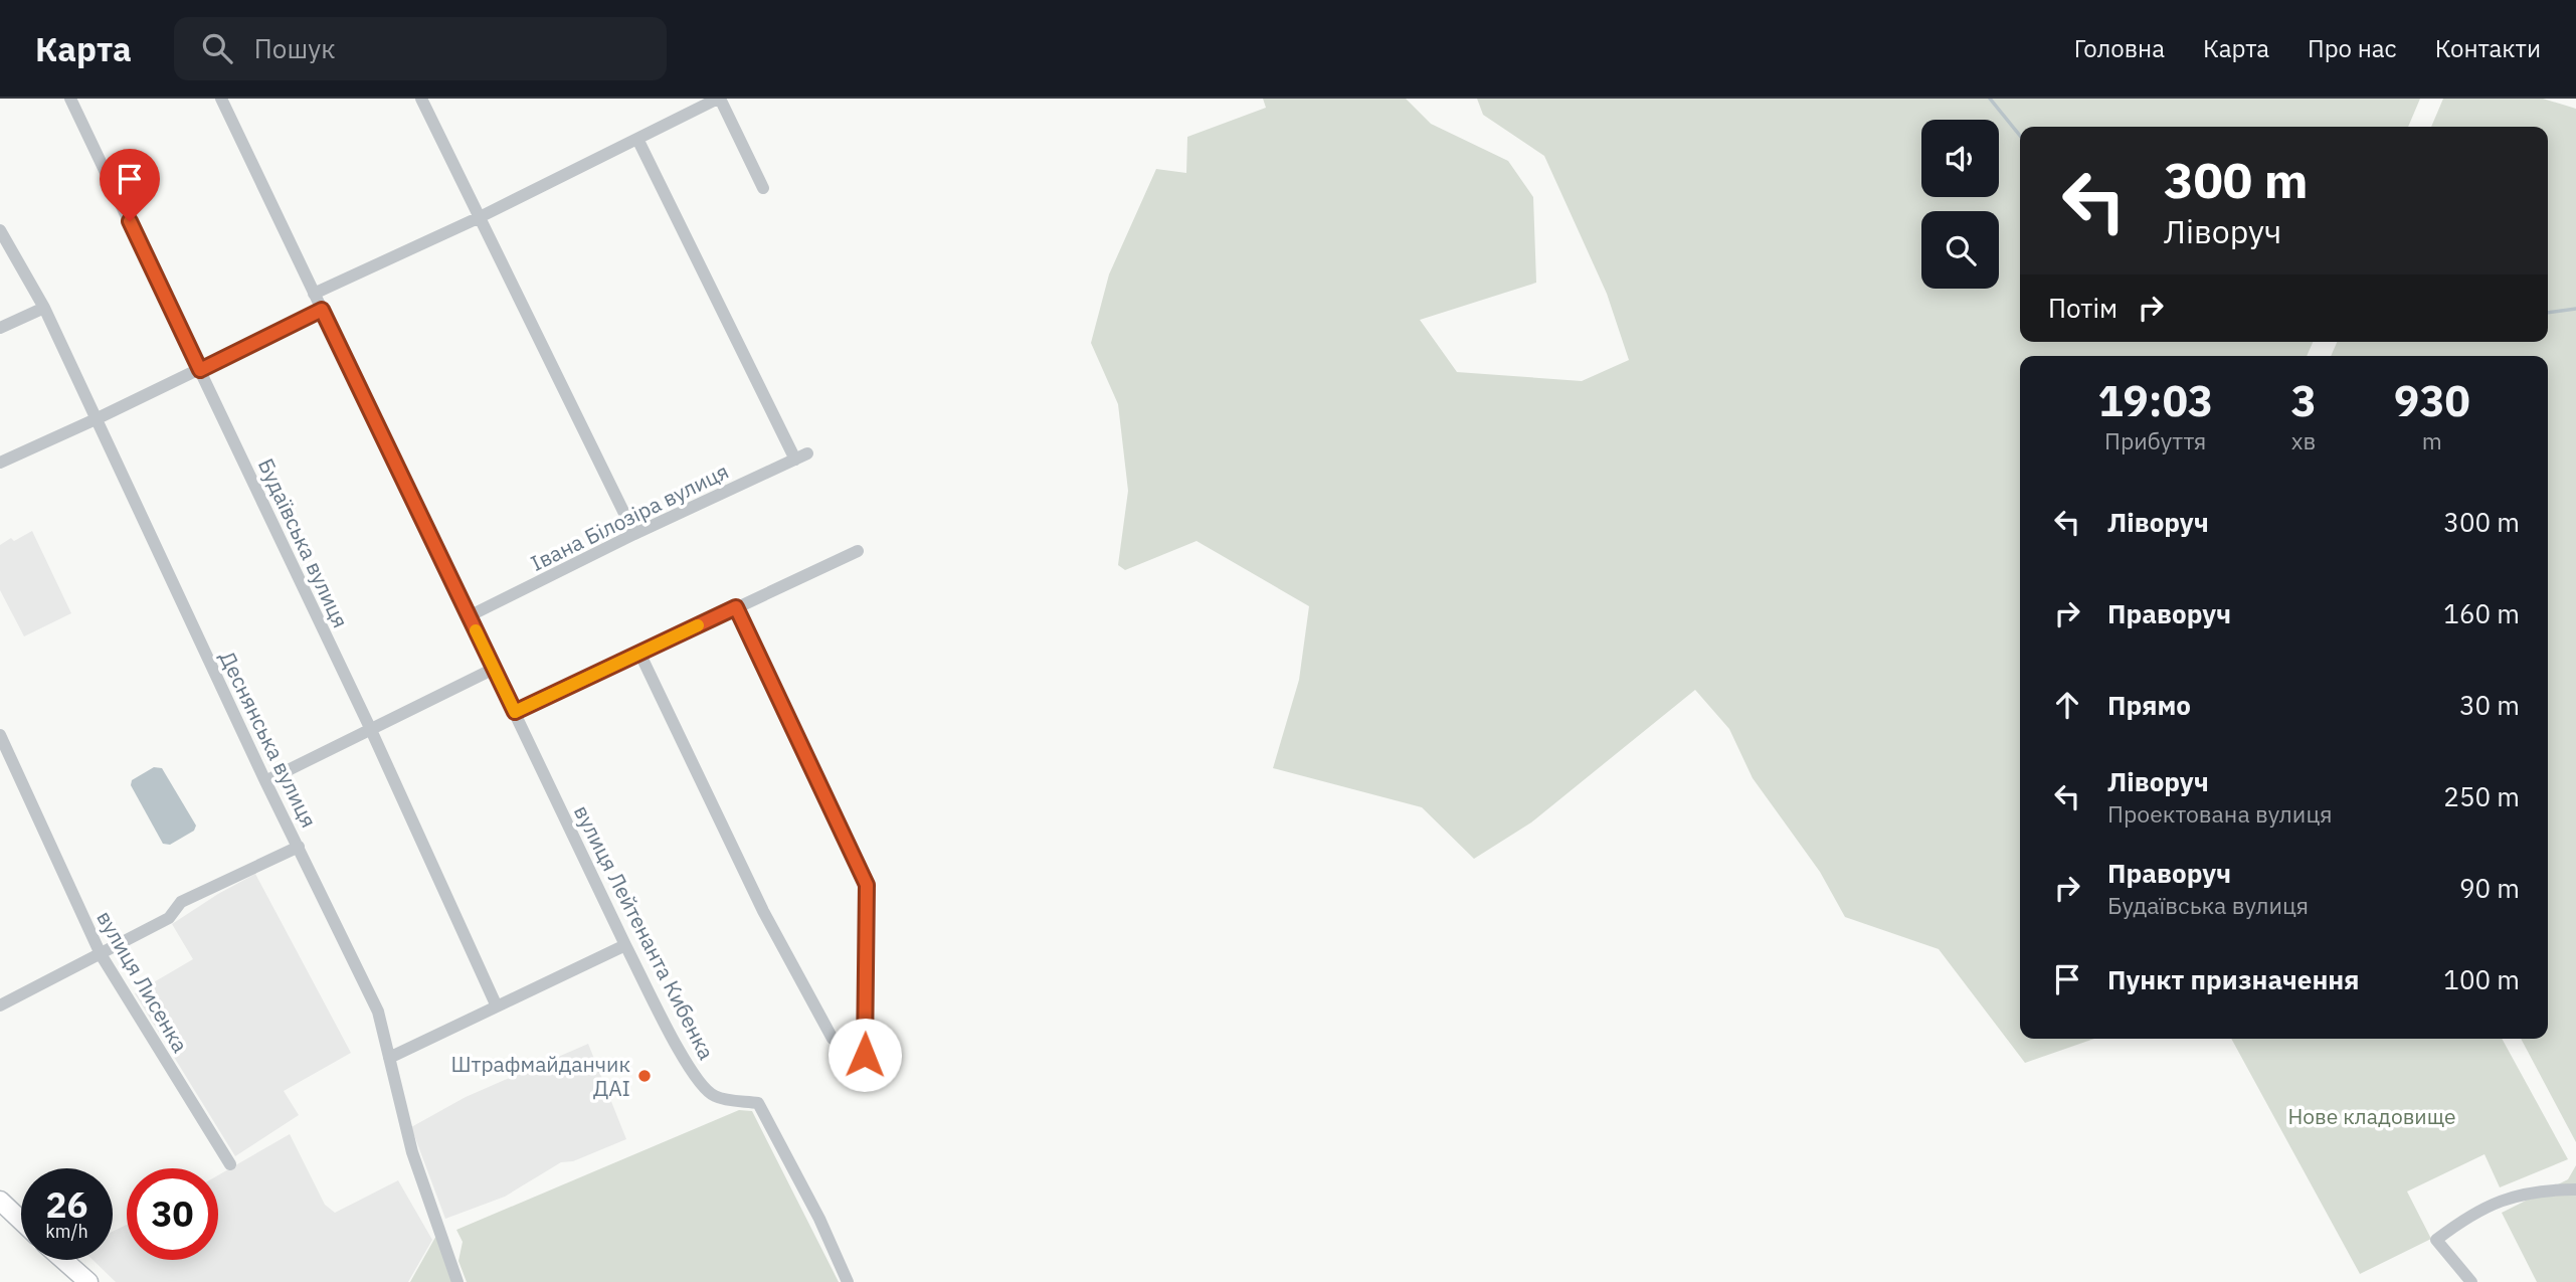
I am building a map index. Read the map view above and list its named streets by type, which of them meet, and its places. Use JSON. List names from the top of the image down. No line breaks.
{"streets":{"street":["Івана Білозіра вулиця","Будаївська вулиця","Деснянська вулиця","вулиця Лейтенанта Кибенка","вулиця Лисенка"]},"parks":["Нове кладовище"],"places":["Штрафмайданчик ДАІ"],"page":{"header":"Карта","search":"Пошук","nav":["Головна","Карта","Про нас","Контакти"],"turn":["300 m","Ліворуч"],"then":"Потім","eta":["19:03","Прибуття","3","хв","930","m"],"list":[{"name":"Ліворуч","value":"300 m"},{"name":"Праворуч","value":"160 m"},{"name":"Прямо","value":"30 m"},{"name":"Ліворуч","note":"Проектована вулиця","value":"250 m"},{"name":"Праворуч","note":"Будаївська вулиця","value":"90 m"},{"name":"Пункт призначення","value":"100 m"}],"speed":"26 km/h","limit":"30"}}
